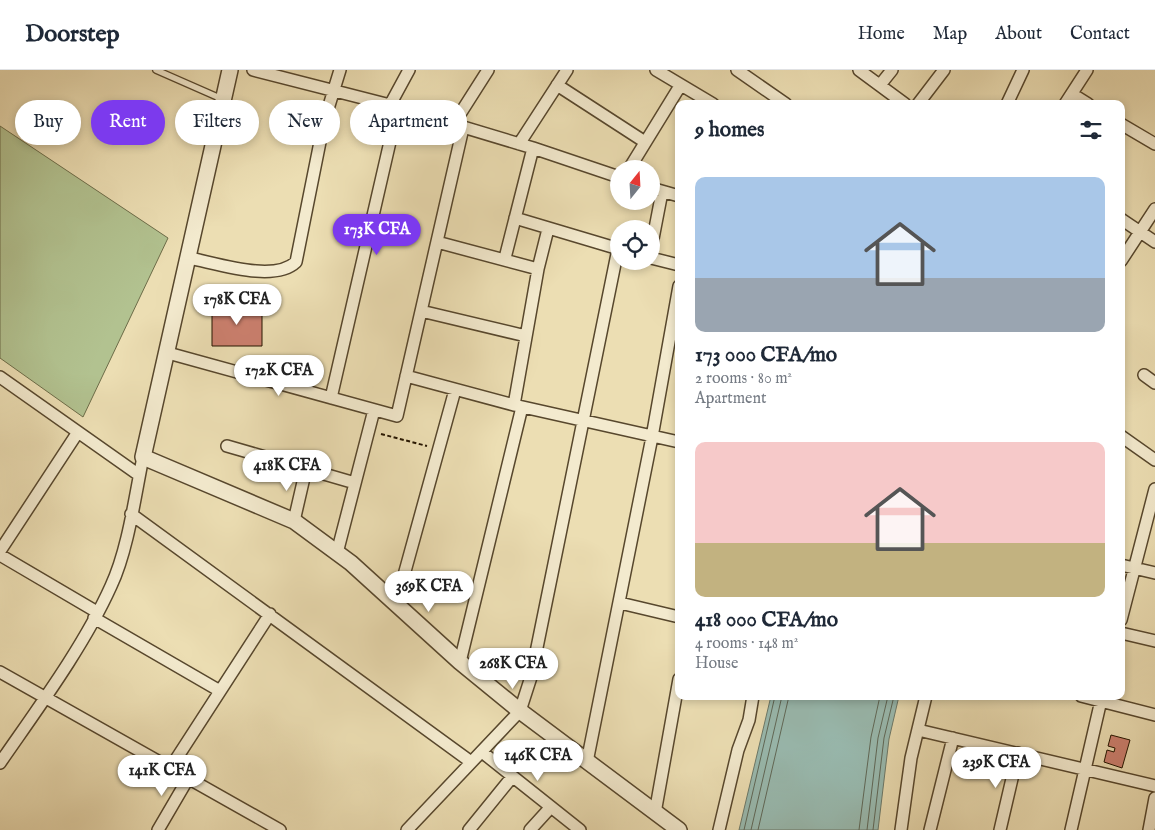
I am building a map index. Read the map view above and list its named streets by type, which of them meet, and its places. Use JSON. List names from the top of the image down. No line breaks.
{"north":"top","page":{"header":"Doorstep","nav":["Home","Map","About","Contact"],"chip":["Buy","Rent","Filters","New","Apartment"],"heading":"9 homes","list":[{"name":"173 000 CFA/mo","note":"2 rooms · 80 m² · Apartment"},{"name":"418 000 CFA/mo","note":"4 rooms · 148 m² · House"}],"price":["173K CFA","178K CFA","172K CFA","418K CFA","369K CFA","268K CFA","146K CFA","239K CFA","141K CFA"]}}
